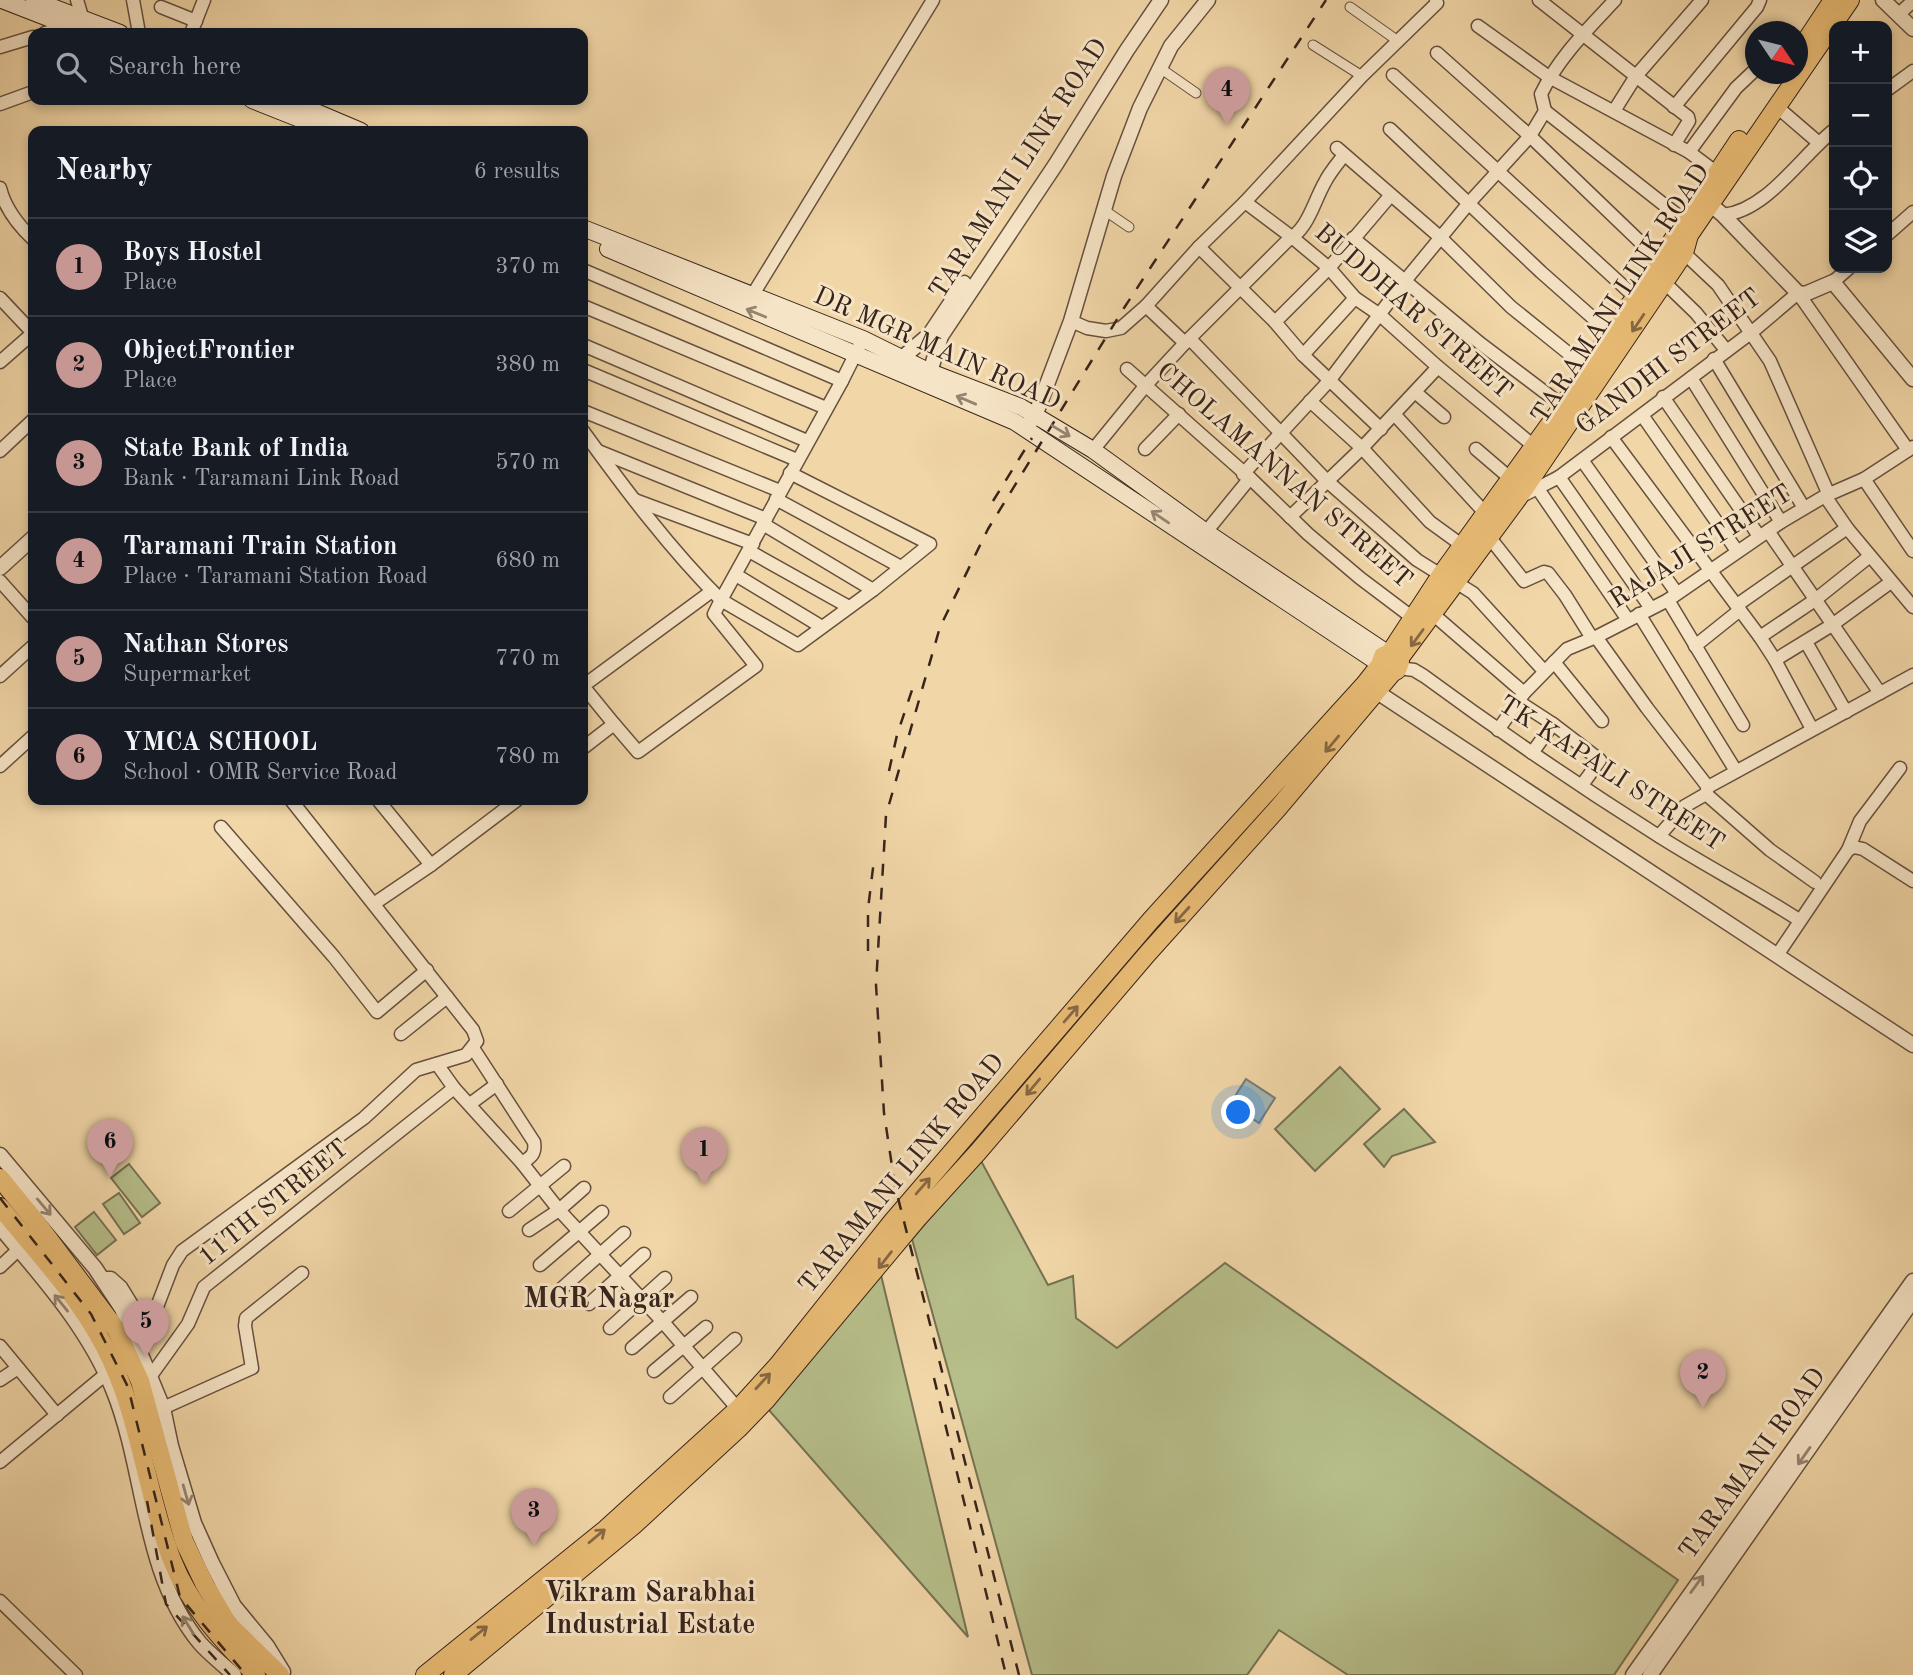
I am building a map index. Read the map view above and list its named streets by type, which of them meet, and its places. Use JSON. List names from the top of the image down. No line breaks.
{"streets":{"main road":["TARAMANI LINK ROAD","DR MGR MAIN ROAD"],"street":["BUDDHAR STREET","GANDHI STREET","CHOLAMANNAN STREET","RAJAJI STREET","TK KAPALI STREET","11TH STREET","TARAMANI ROAD"]},"crossings":[["TARAMANI LINK ROAD","BUDDHAR STREET"],["TARAMANI LINK ROAD","DR MGR MAIN ROAD"],["TARAMANI LINK ROAD","GANDHI STREET"],["TARAMANI LINK ROAD","CHOLAMANNAN STREET"],["TARAMANI LINK ROAD","TK KAPALI STREET"],["DR MGR MAIN ROAD","TK KAPALI STREET"],["RAJAJI STREET","TK KAPALI STREET"]],"districts":["MGR Nagar","Vikram Sarabhai Industrial Estate"],"north":"bottom right","page":{"map_buttons":["+","−"],"search":"Search here","pins":["4","6","1","5","2","3"],"heading":["Nearby","6 results"],"list":[{"mark":"1","name":"Boys Hostel","note":"Place","value":"370 m"},{"mark":"2","name":"ObjectFrontier","note":"Place","value":"380 m"},{"mark":"3","name":"State Bank of India","note":"Bank · Taramani Link Road","value":"570 m"},{"mark":"4","name":"Taramani Train Station","note":"Place · Taramani Station Road","value":"680 m"},{"mark":"5","name":"Nathan Stores","note":"Supermarket","value":"770 m"},{"mark":"6","name":"YMCA SCHOOL","note":"School · OMR Service Road","value":"780 m"}]}}
